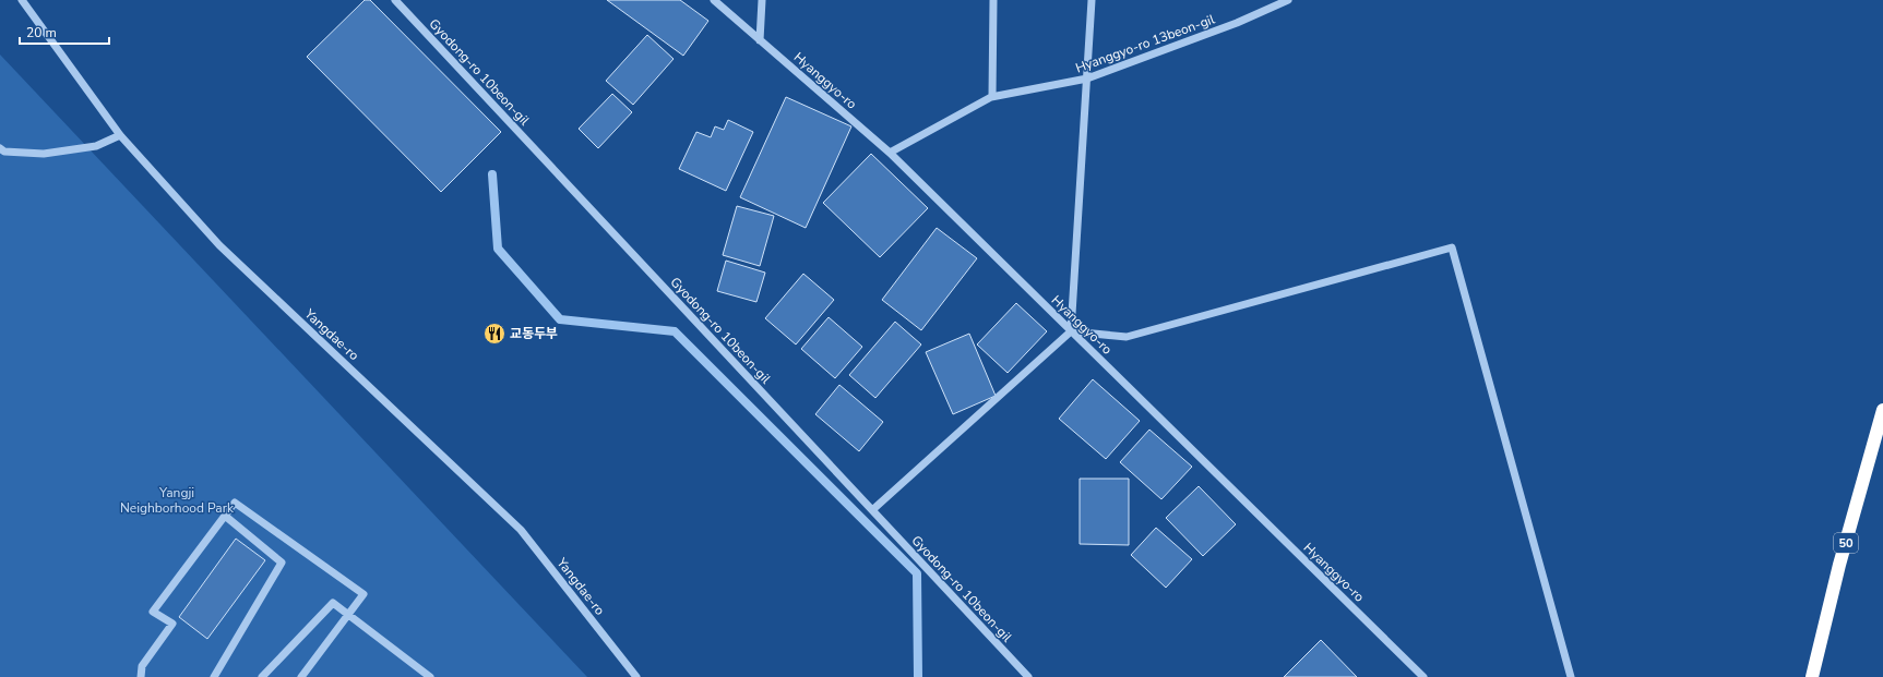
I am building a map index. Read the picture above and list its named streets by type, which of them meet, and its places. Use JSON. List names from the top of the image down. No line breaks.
{"streets":{"highway":["50"],"street":["Hyanggyo-ro 13beon-gil","Gyodong-ro 10beon-gil","Hyanggyo-ro","Yangdae-ro"]},"crossings":[["Hyanggyo-ro 13beon-gil","Hyanggyo-ro"]],"parks":["Yangji Neighborhood Park"],"places":{"restaurant":["교동두부"]},"scale_bar":"20 m"}
